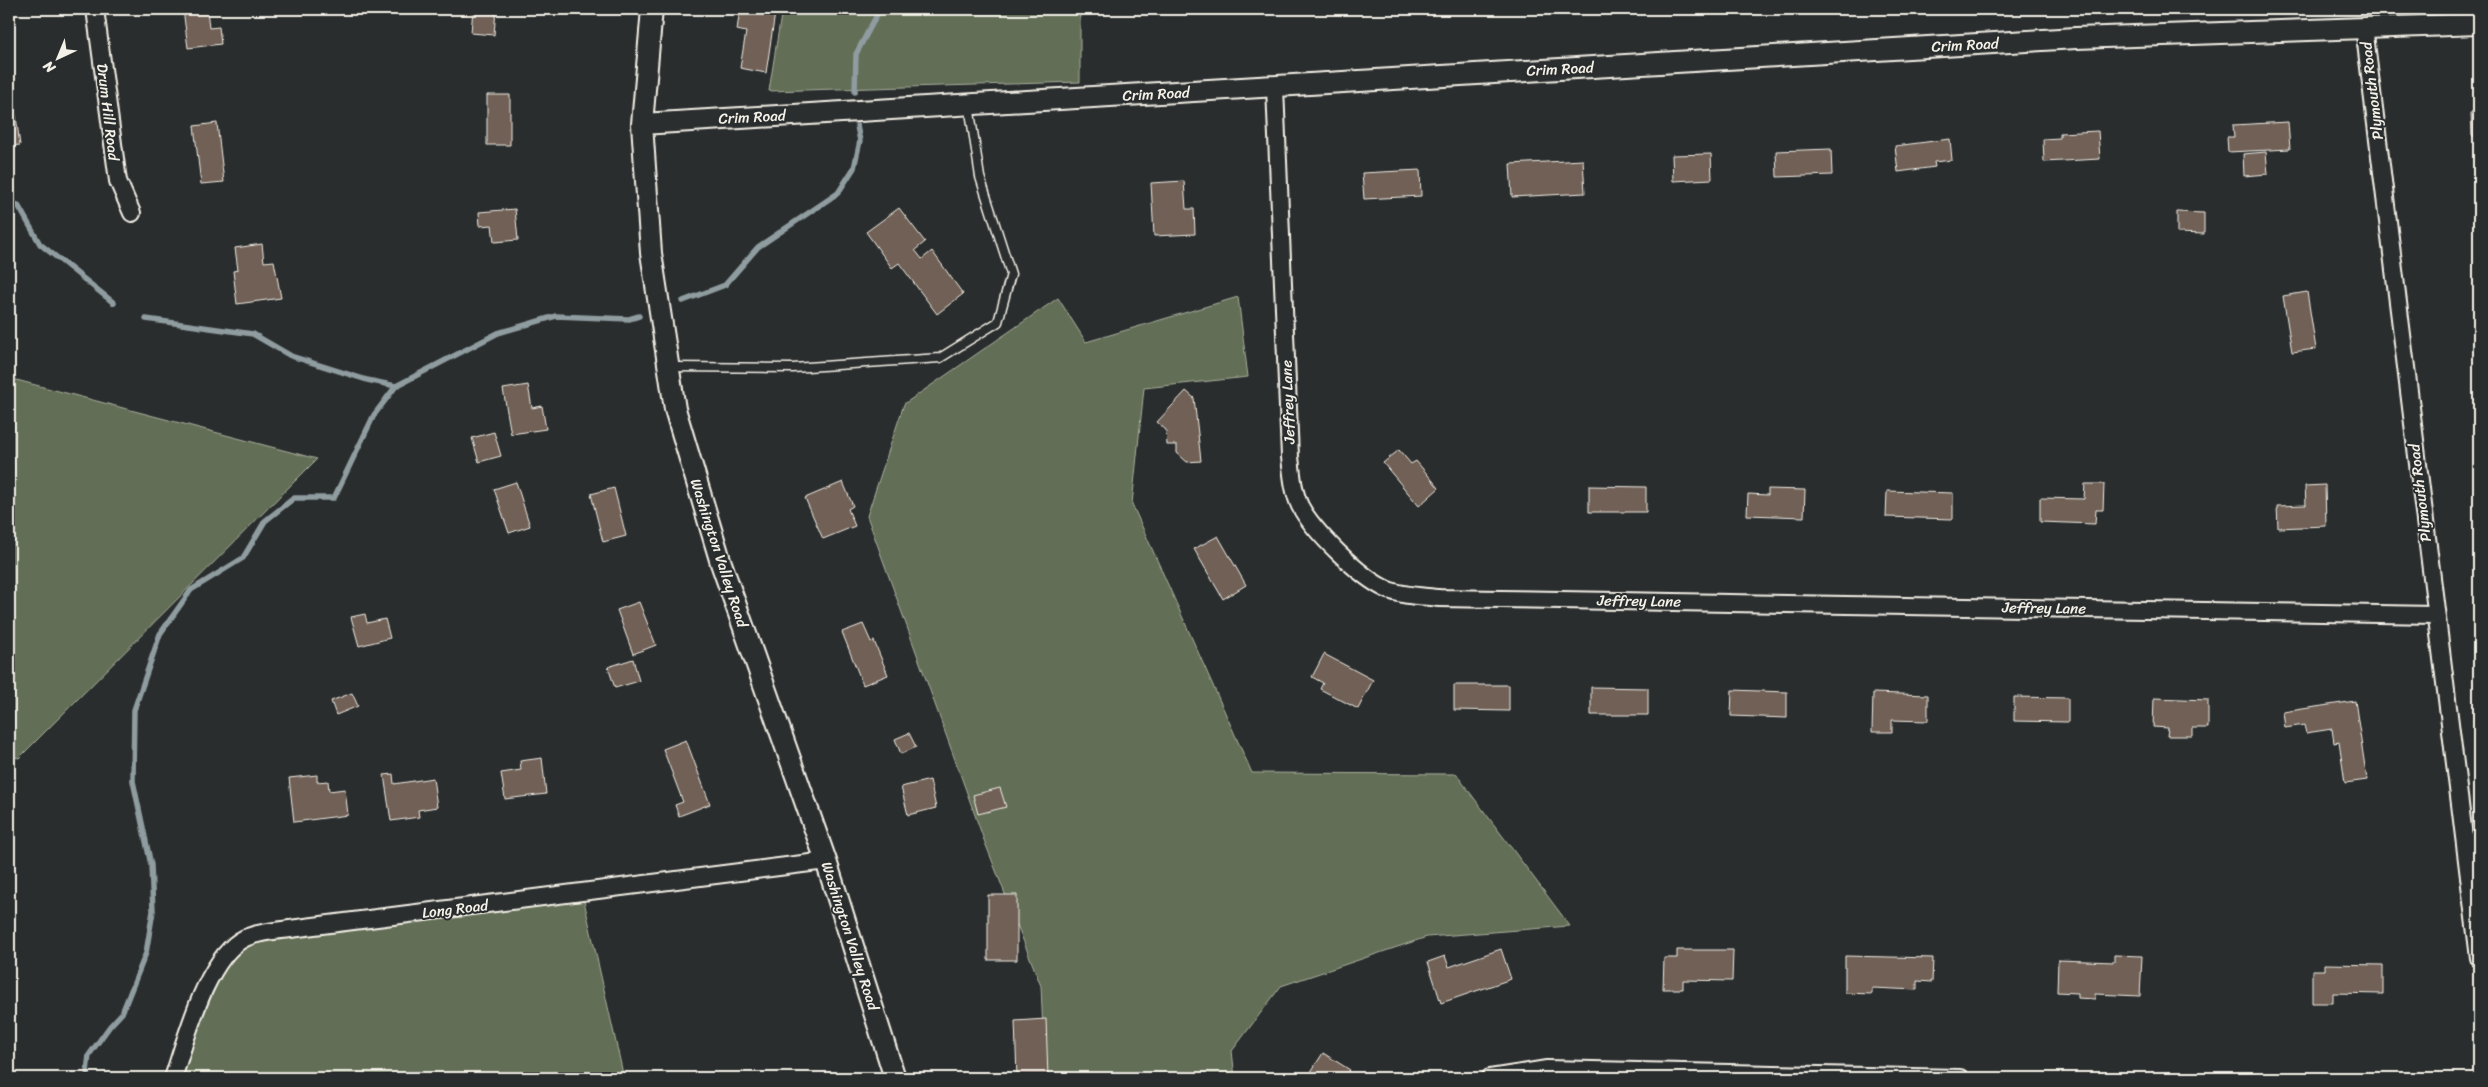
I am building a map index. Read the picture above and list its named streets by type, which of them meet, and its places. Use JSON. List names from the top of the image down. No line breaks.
{"streets":{"street":["Crim Road","Plymouth Road","Drum Hill Road","Jeffrey Lane","Washington Valley Road","Long Road"]},"crossings":[["Crim Road","Plymouth Road"],["Crim Road","Jeffrey Lane"],["Crim Road","Washington Valley Road"],["Plymouth Road","Jeffrey Lane"],["Washington Valley Road","Long Road"]],"north":"bottom left"}
